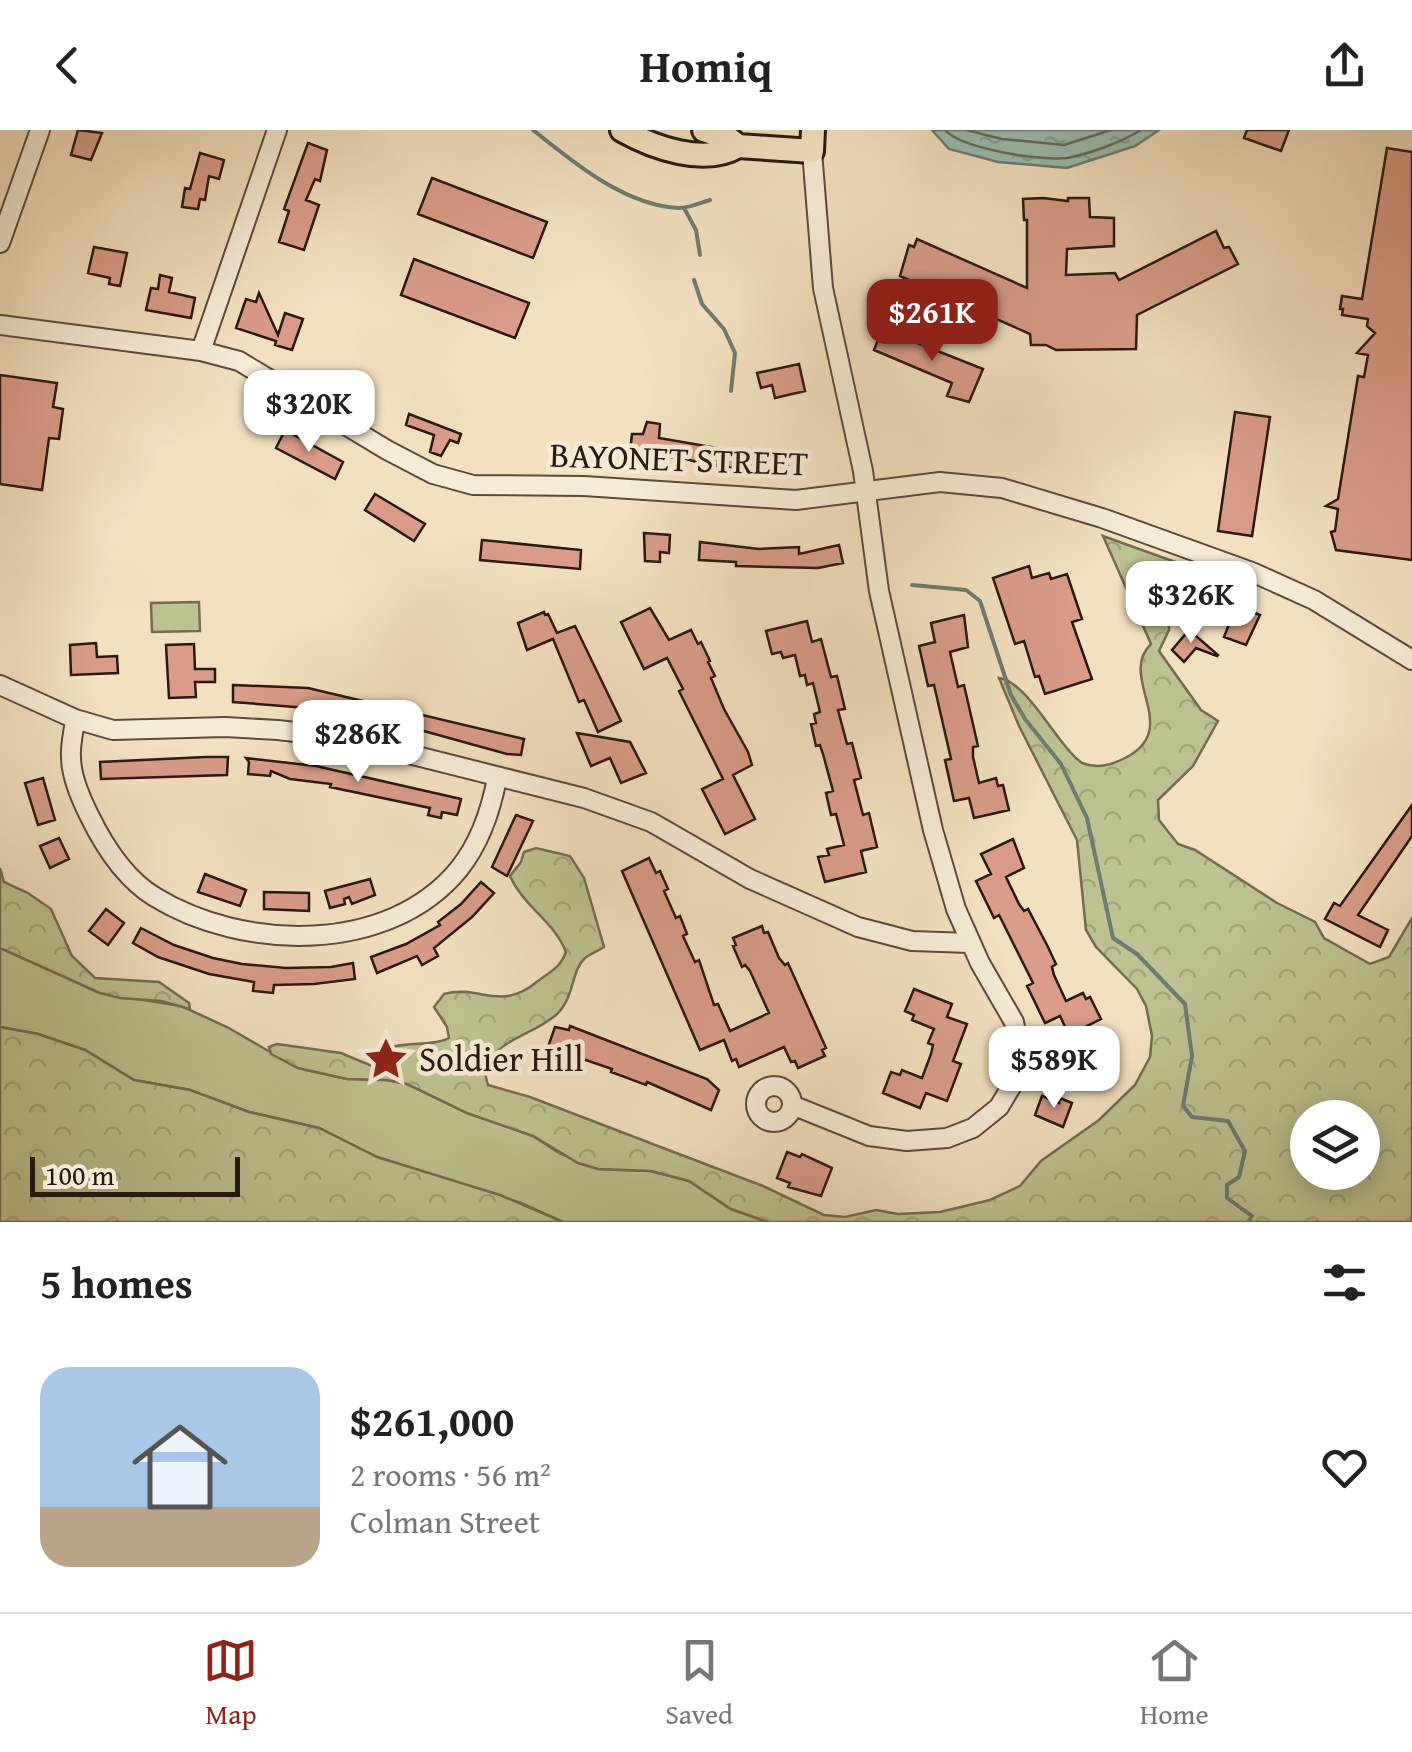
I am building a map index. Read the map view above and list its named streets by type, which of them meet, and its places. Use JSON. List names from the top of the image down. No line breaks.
{"streets":{"street":["BAYONET STREET"]},"places":{"place":["Soldier Hill"]},"scale_bar":"100 m","page":{"header":"Homiq","price":["$261K","$320K","$326K","$286K","$589K"],"scale":"100 m","heading":"5 homes","list":[{"name":"$261,000","note":"2 rooms · 56 m² · Colman Street"}],"tabs":["Map","Saved","Home"]}}
